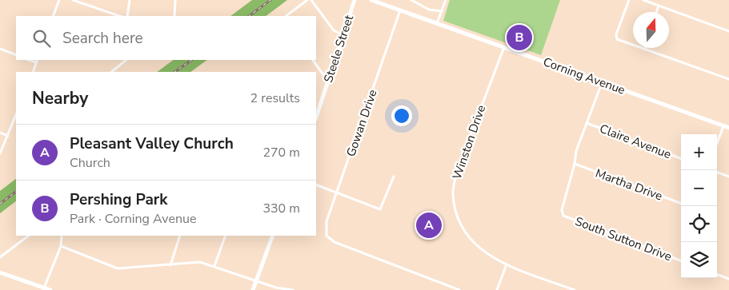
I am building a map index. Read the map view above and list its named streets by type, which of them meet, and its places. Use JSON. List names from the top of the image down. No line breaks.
{"streets":{"street":["Steele Street","Corning Avenue","Gowan Drive","Claire Avenue","Winston Drive","Martha Drive","South Sutton Drive"]},"crossings":[["Corning Avenue","Gowan Drive"],["Corning Avenue","Winston Drive"],["Martha Drive","South Sutton Drive"]],"north":"top","page":{"search":"Search here","pins":["B","A"],"heading":["Nearby","2 results"],"list":[{"mark":"A","name":"Pleasant Valley Church","note":"Church","value":"270 m"},{"mark":"B","name":"Pershing Park","note":"Park · Corning Avenue","value":"330 m"}],"map_buttons":["+","−"]}}
